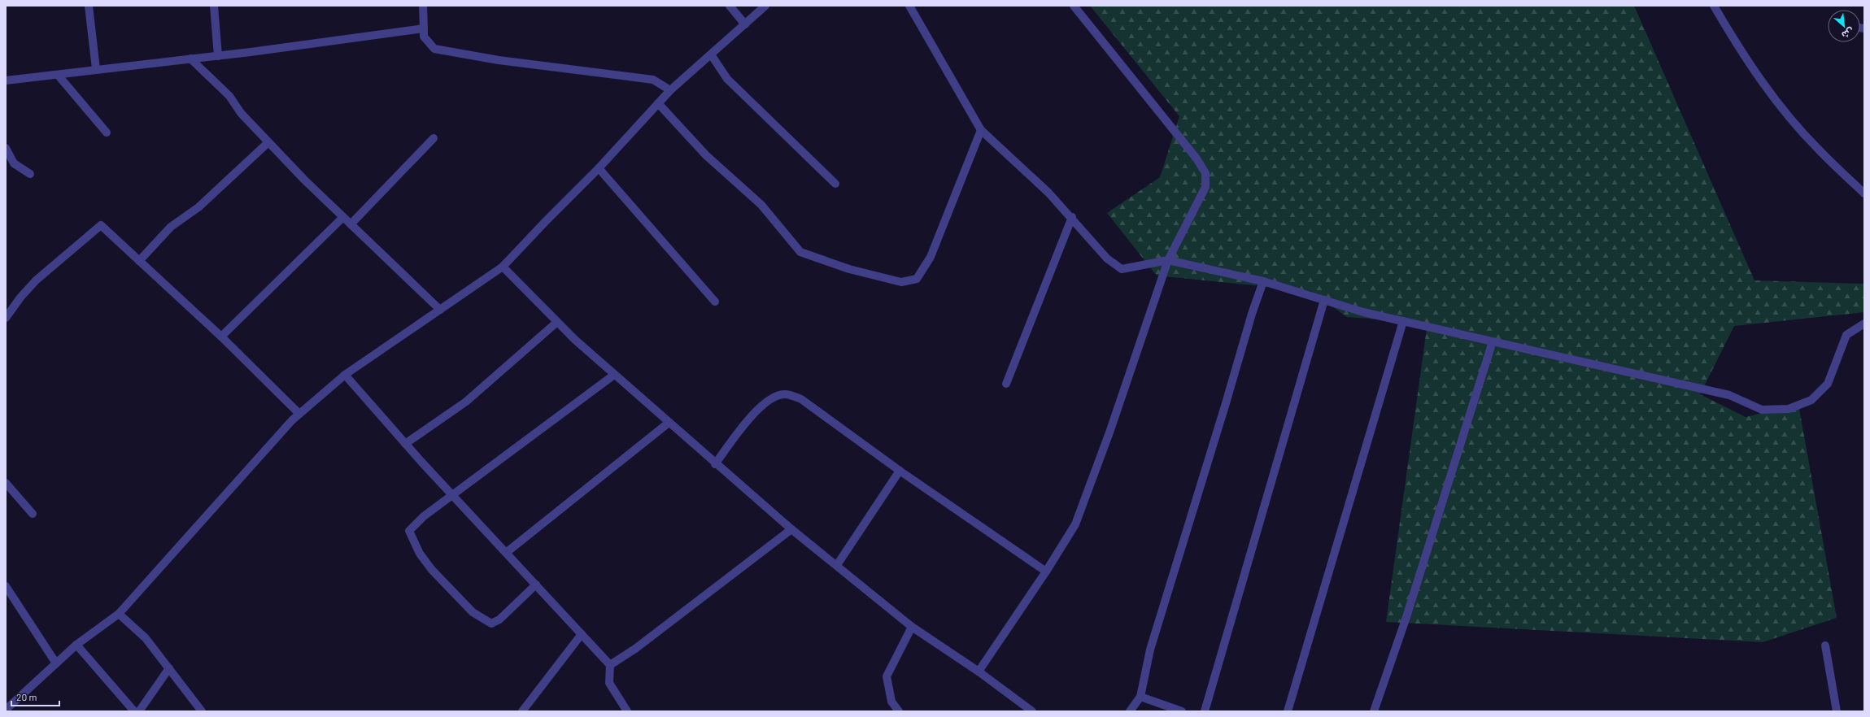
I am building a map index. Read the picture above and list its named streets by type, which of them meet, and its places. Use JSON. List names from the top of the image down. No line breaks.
{"scale_bar":"20 m","north":"bottom right"}
